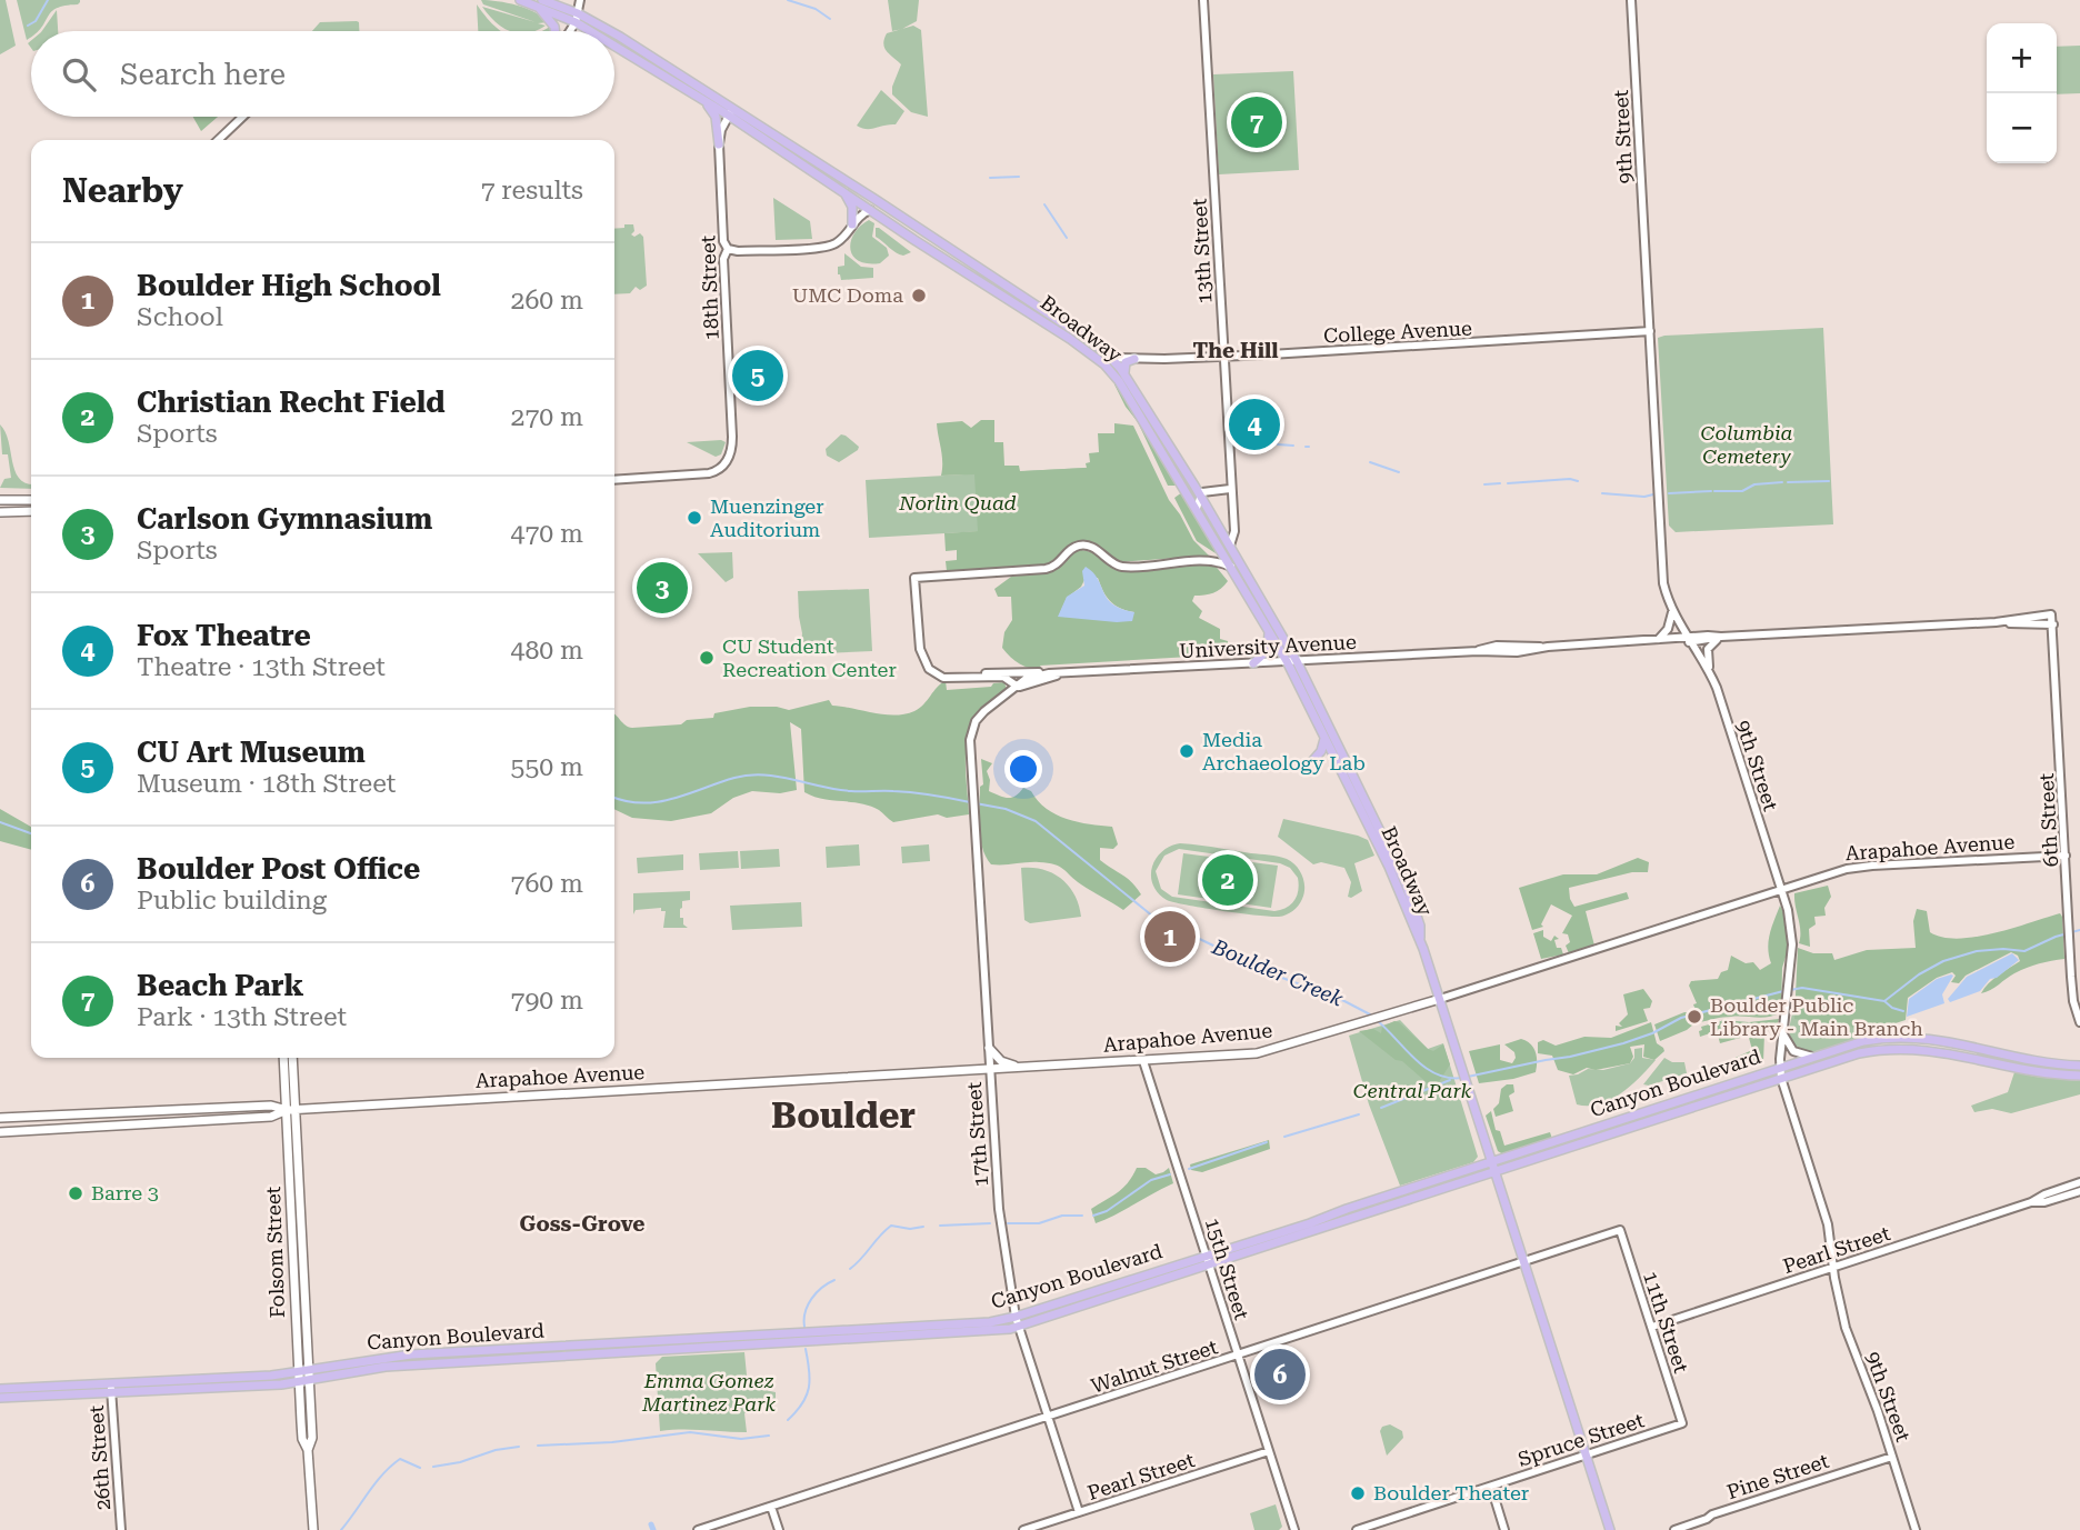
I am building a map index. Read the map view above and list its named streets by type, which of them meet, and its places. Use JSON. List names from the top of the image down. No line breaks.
{"streets":{"main road":["Broadway","Arapahoe Avenue","Canyon Boulevard","Folsom Street"],"street":["9th Street","13th Street","18th Street","College Avenue","University Avenue","6th Street","17th Street","Pearl Street","15th Street","11th Street","Walnut Street","Spruce Street","26th Street","Pine Street"]},"crossings":[["9th Street","College Avenue"],["9th Street","University Avenue"],["9th Street","Arapahoe Avenue"],["9th Street","Canyon Boulevard"],["9th Street","Pearl Street"],["9th Street","Pine Street"],["13th Street","Broadway"],["13th Street","College Avenue"],["18th Street","Broadway"],["Broadway","College Avenue"],["Broadway","University Avenue"],["Broadway","Arapahoe Avenue"],["Broadway","Canyon Boulevard"],["Broadway","Walnut Street"],["Broadway","Spruce Street"],["University Avenue","6th Street"],["University Avenue","17th Street"],["6th Street","Arapahoe Avenue"],["Arapahoe Avenue","17th Street"],["Arapahoe Avenue","Folsom Street"],["Arapahoe Avenue","15th Street"],["Canyon Boulevard","17th Street"],["Canyon Boulevard","Folsom Street"],["Canyon Boulevard","15th Street"],["Canyon Boulevard","26th Street"],["17th Street","Pearl Street"],["17th Street","Walnut Street"],["Pearl Street","15th Street"],["Pearl Street","11th Street"],["15th Street","Walnut Street"],["11th Street","Walnut Street"],["11th Street","Spruce Street"]],"districts":["The Hill","Boulder","Goss-Grove"],"water":["Boulder Creek"],"parks":["Columbia Cemetery","Norlin Quad","Central Park","Emma Gomez Martinez Park"],"places":["UMC Doma","Muenzinger Auditorium","CU Student Recreation Center","Media Archaeology Lab","Boulder Public Library - Main Branch","Barre 3","Boulder Theater"],"page":{"map_buttons":["+","−"],"search":"Search here","pins":["7","5","4","3","2","1","6"],"heading":["Nearby","7 results"],"list":[{"mark":"1","name":"Boulder High School","note":"School","value":"260 m"},{"mark":"2","name":"Christian Recht Field","note":"Sports","value":"270 m"},{"mark":"3","name":"Carlson Gymnasium","note":"Sports","value":"470 m"},{"mark":"4","name":"Fox Theatre","note":"Theatre · 13th Street","value":"480 m"},{"mark":"5","name":"CU Art Museum","note":"Museum · 18th Street","value":"550 m"},{"mark":"6","name":"Boulder Post Office","note":"Public building","value":"760 m"},{"mark":"7","name":"Beach Park","note":"Park · 13th Street","value":"790 m"}]}}
